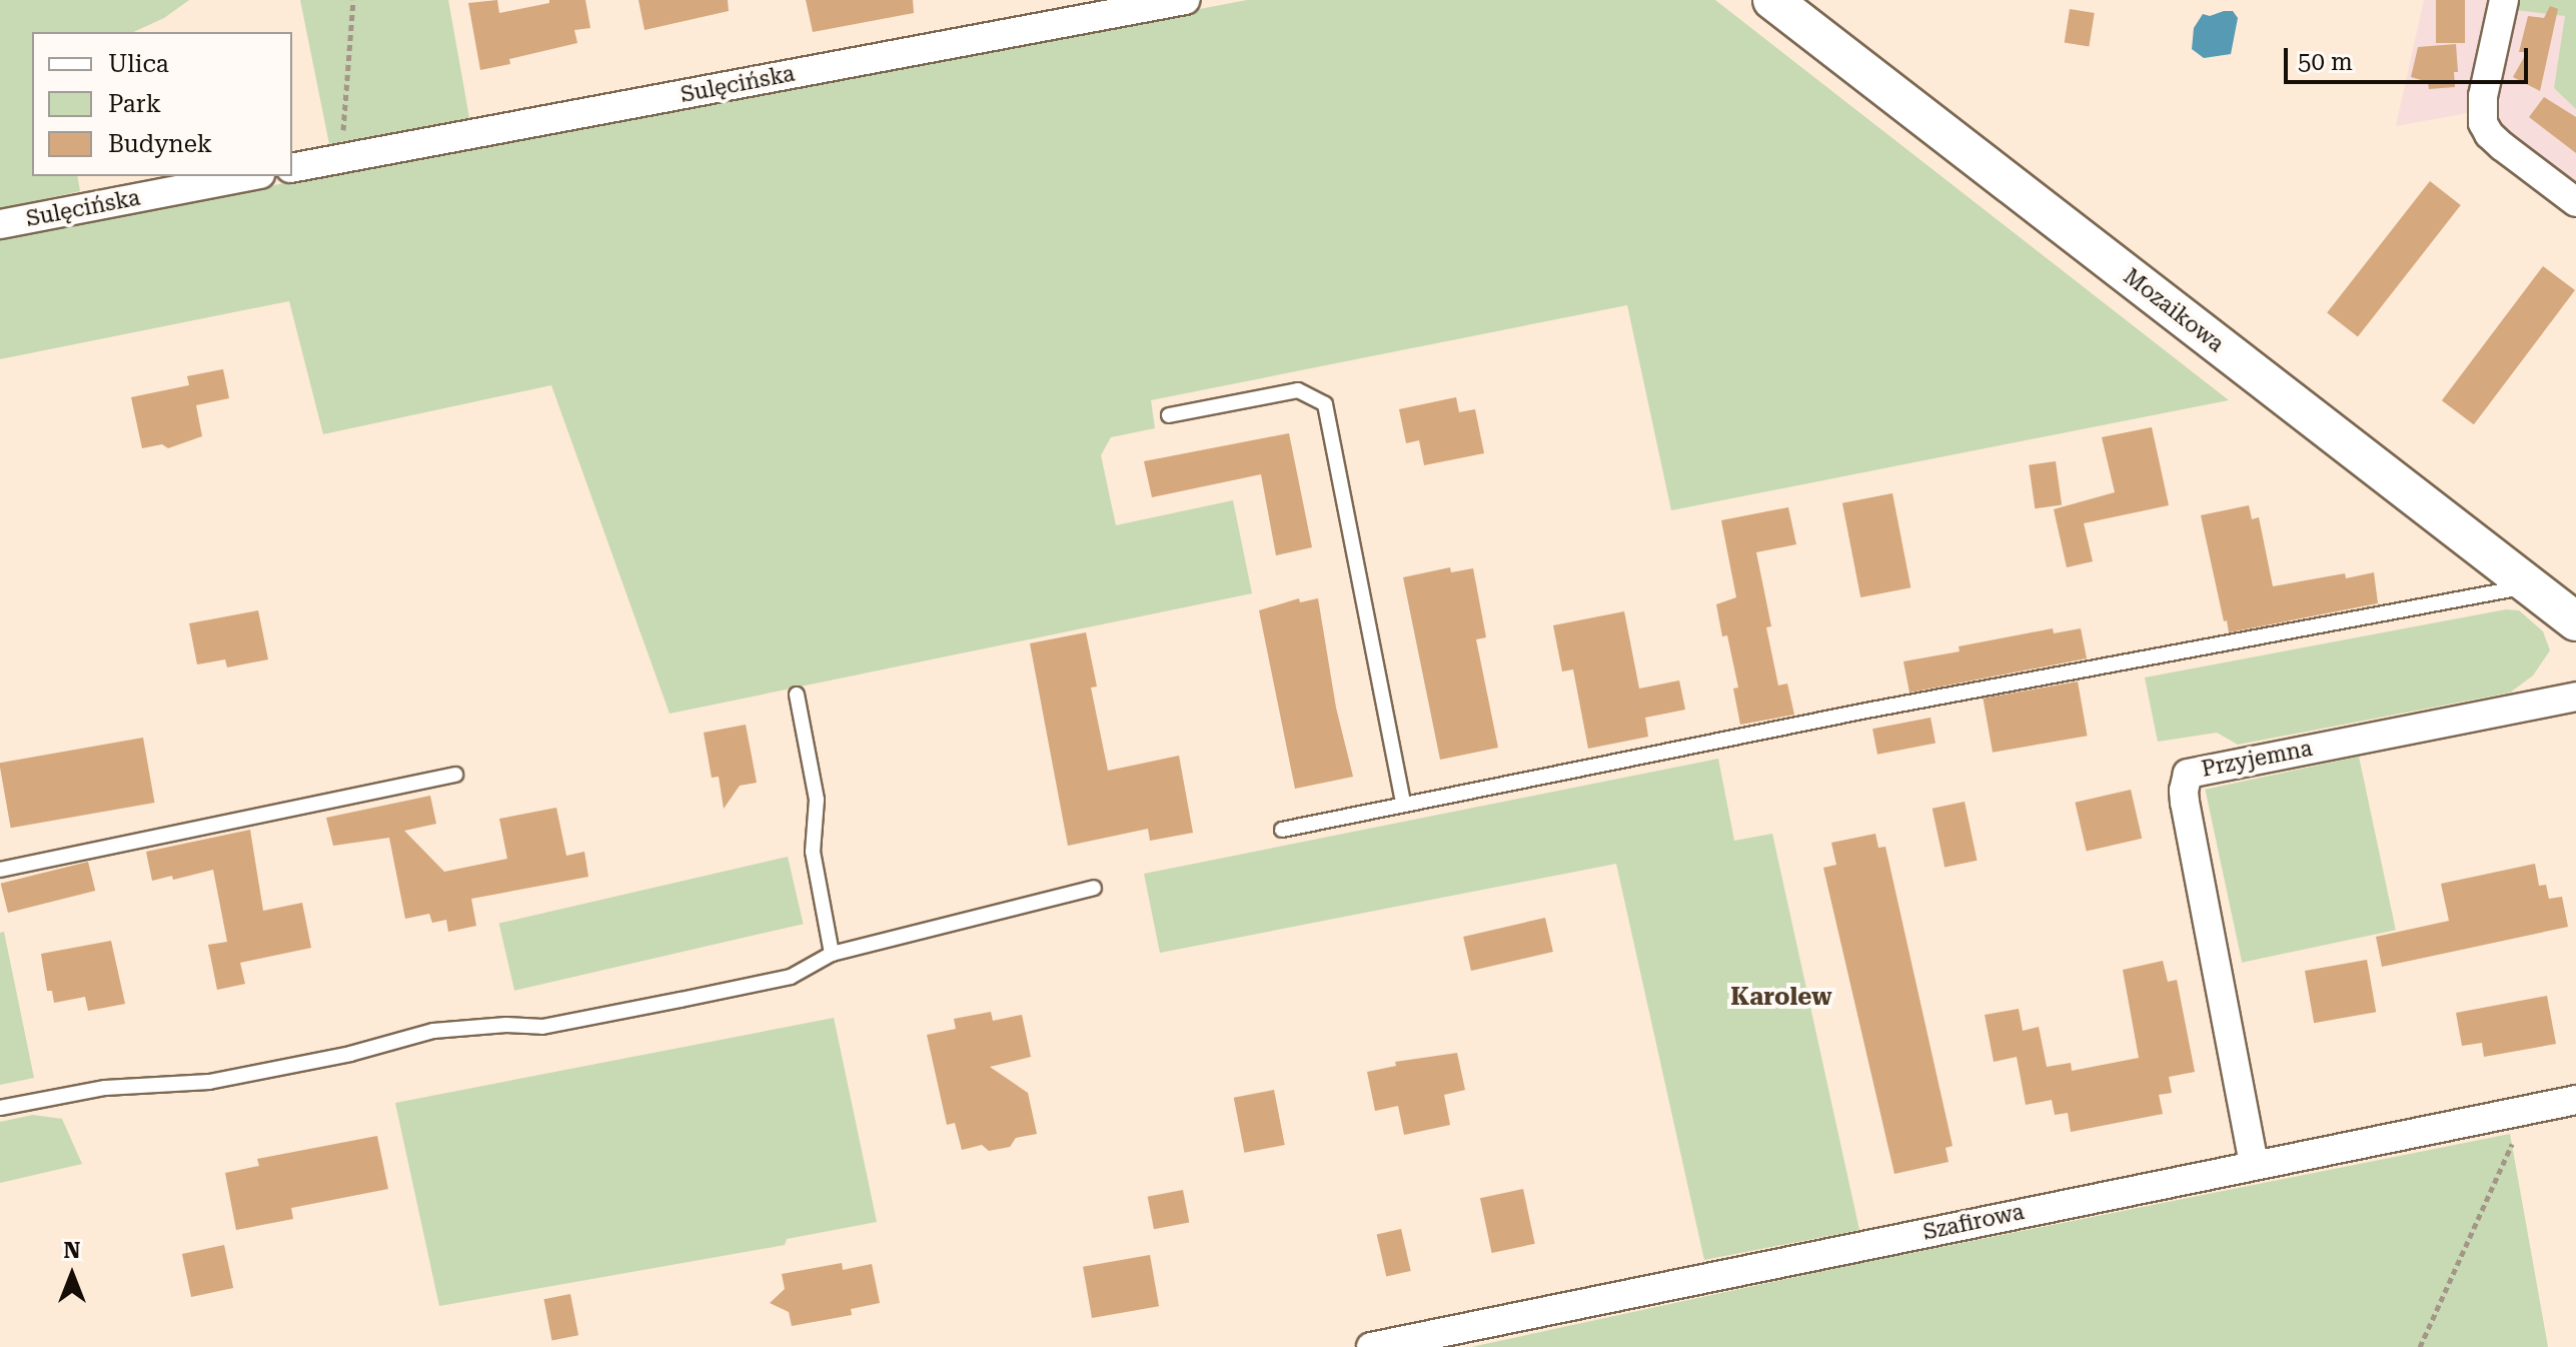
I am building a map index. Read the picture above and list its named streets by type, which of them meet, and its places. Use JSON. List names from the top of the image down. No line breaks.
{"streets":{"street":["Sulęcińska","Mozaikowa","Przyjemna","Szafirowa"]},"crossings":[["Przyjemna","Szafirowa"]],"districts":["Karolew"],"legend":["Ulica","Park","Budynek"],"scale_bar":"50 m","north":"top"}
